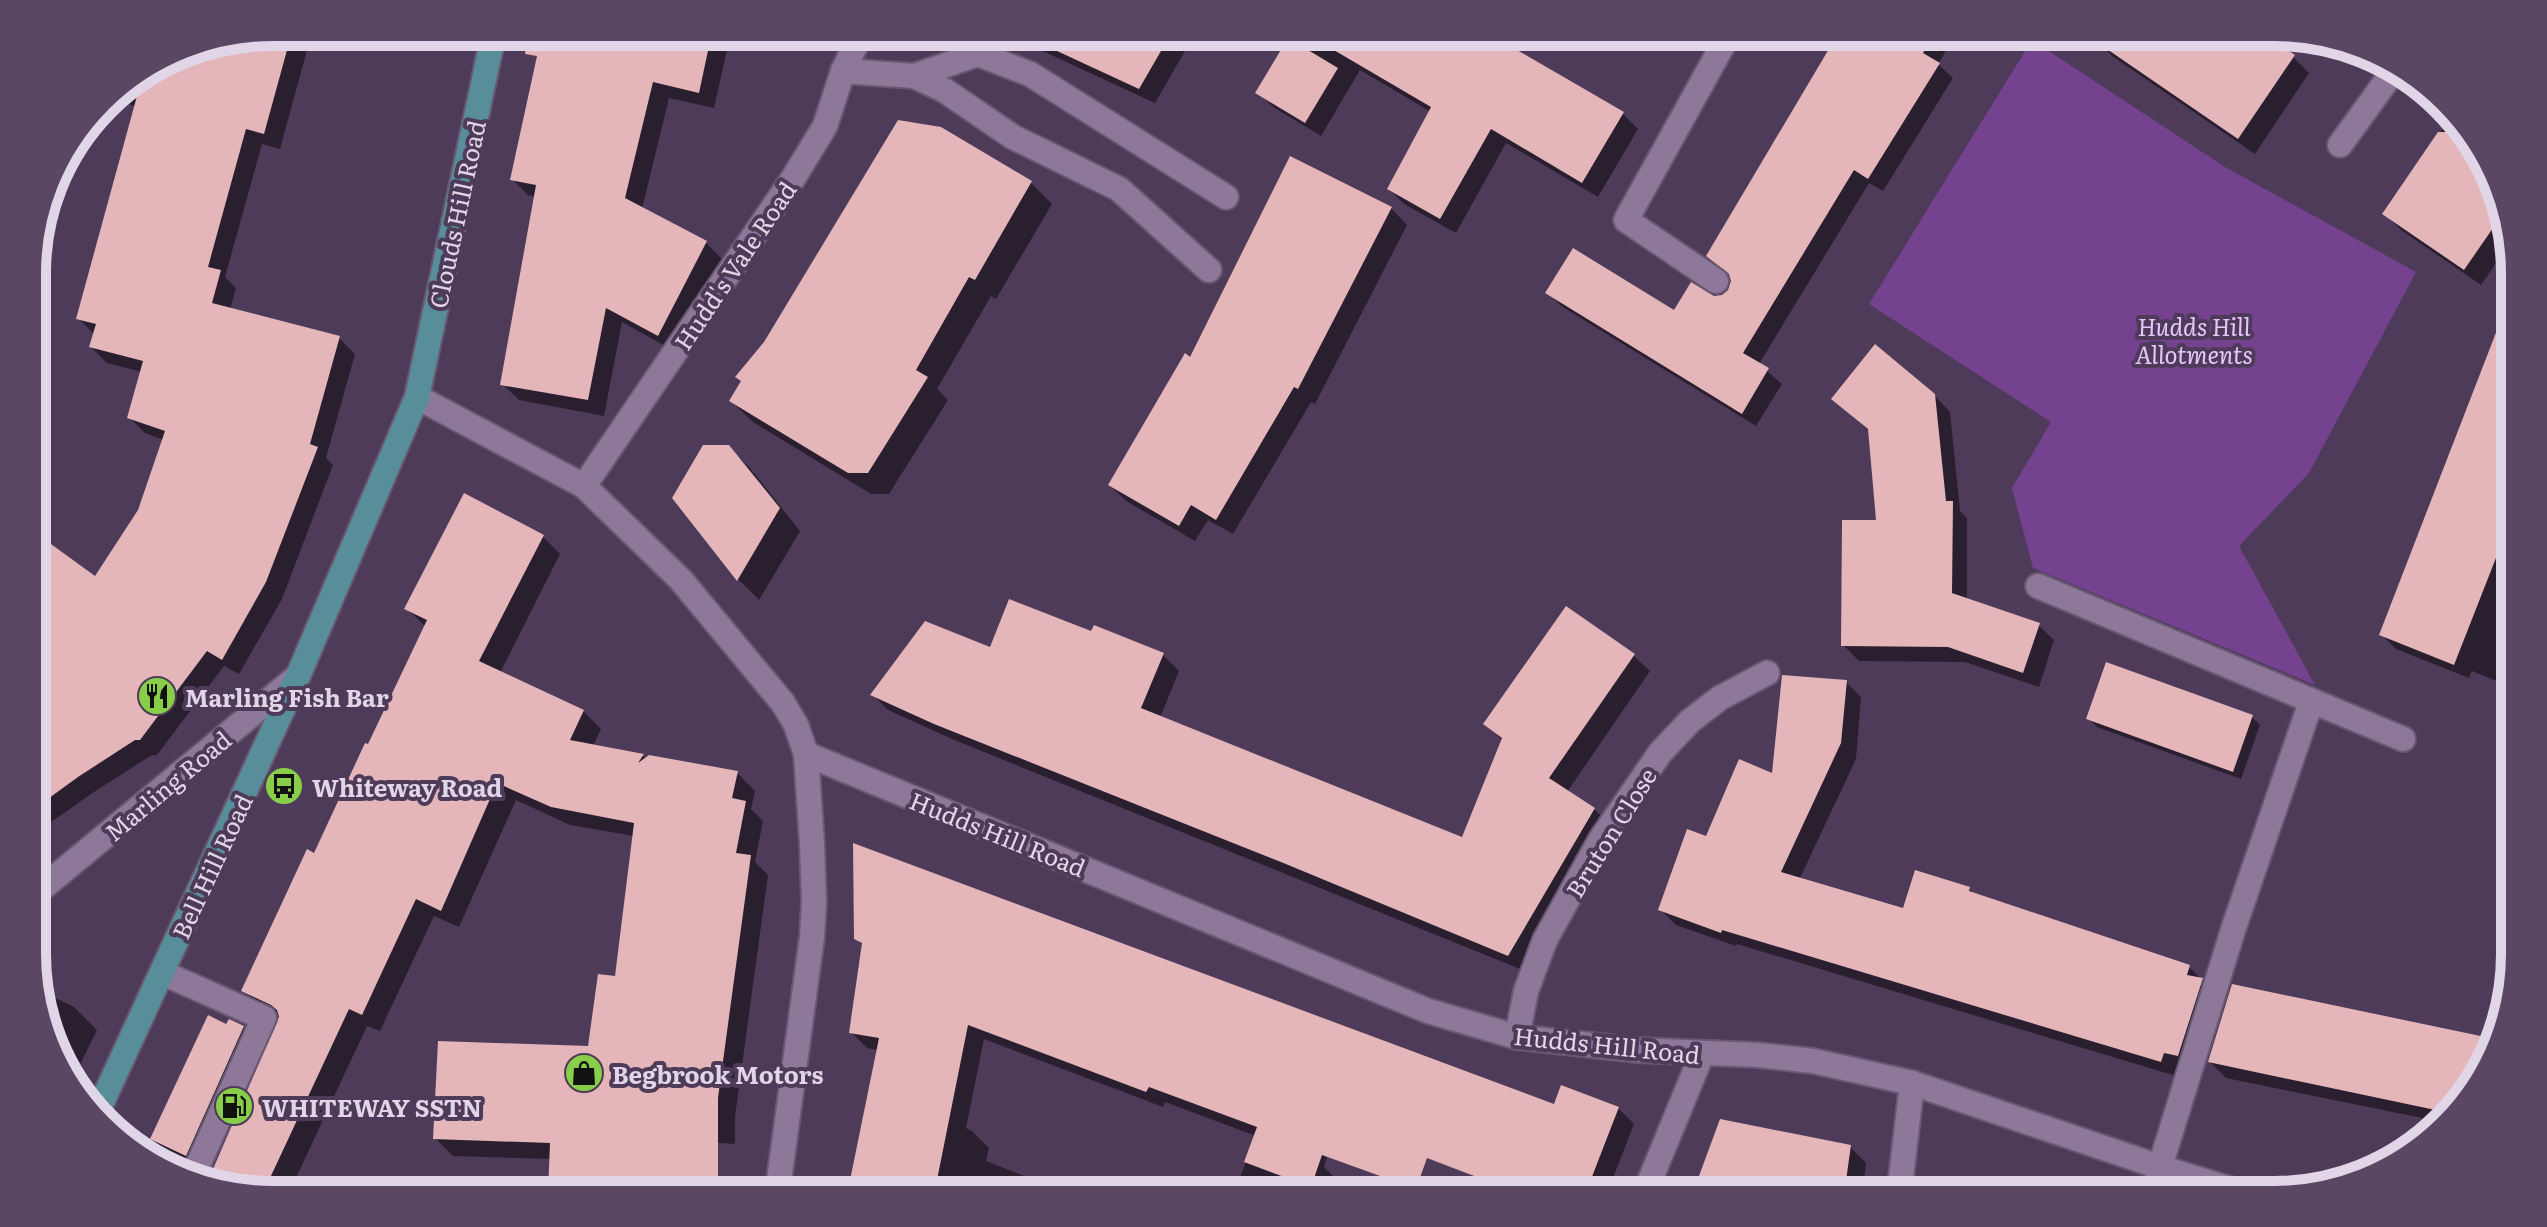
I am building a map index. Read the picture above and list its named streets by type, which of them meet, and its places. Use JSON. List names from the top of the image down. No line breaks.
{"streets":{"main road":["Clouds Hill Road","Bell Hill Road"],"street":["Hudd's Vale Road","Marling Road","Bruton Close","Hudds Hill Road"]},"crossings":[["Clouds Hill Road","Bell Hill Road"],["Marling Road","Bell Hill Road"],["Bruton Close","Hudds Hill Road"]],"parks":["Hudds Hill Allotments"],"places":{"restaurant":["Marling Fish Bar"],"bus stop":["Whiteway Road"],"shop":["Begbrook Motors"],"fuel station":["WHITEWAY SSTN"]}}
